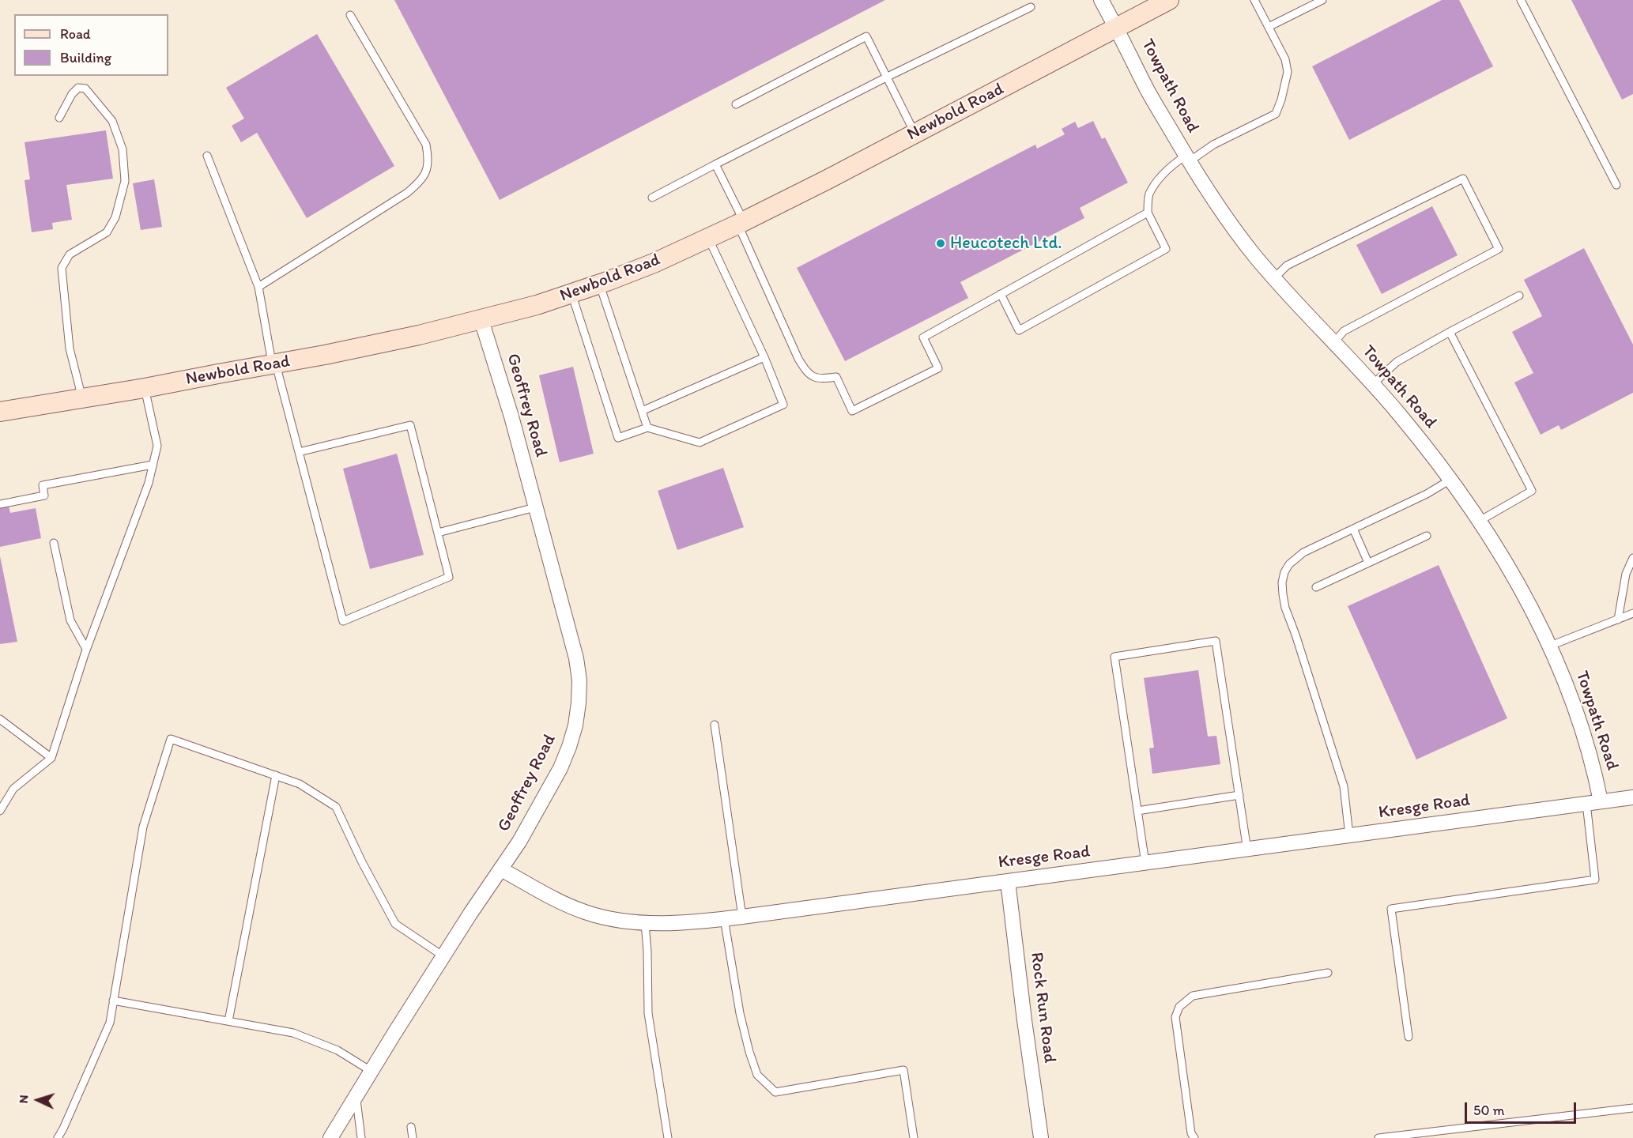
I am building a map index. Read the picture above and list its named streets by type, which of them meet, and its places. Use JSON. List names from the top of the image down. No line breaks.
{"streets":{"main road":["Newbold Road"],"street":["Towpath Road","Geoffrey Road","Kresge Road","Rock Run Road"]},"crossings":[["Towpath Road","Newbold Road"],["Towpath Road","Kresge Road"],["Newbold Road","Geoffrey Road"],["Geoffrey Road","Kresge Road"],["Kresge Road","Rock Run Road"]],"places":["Heucotech Ltd."],"legend":["Road","Building"],"scale_bar":"50 m","north":"left"}
